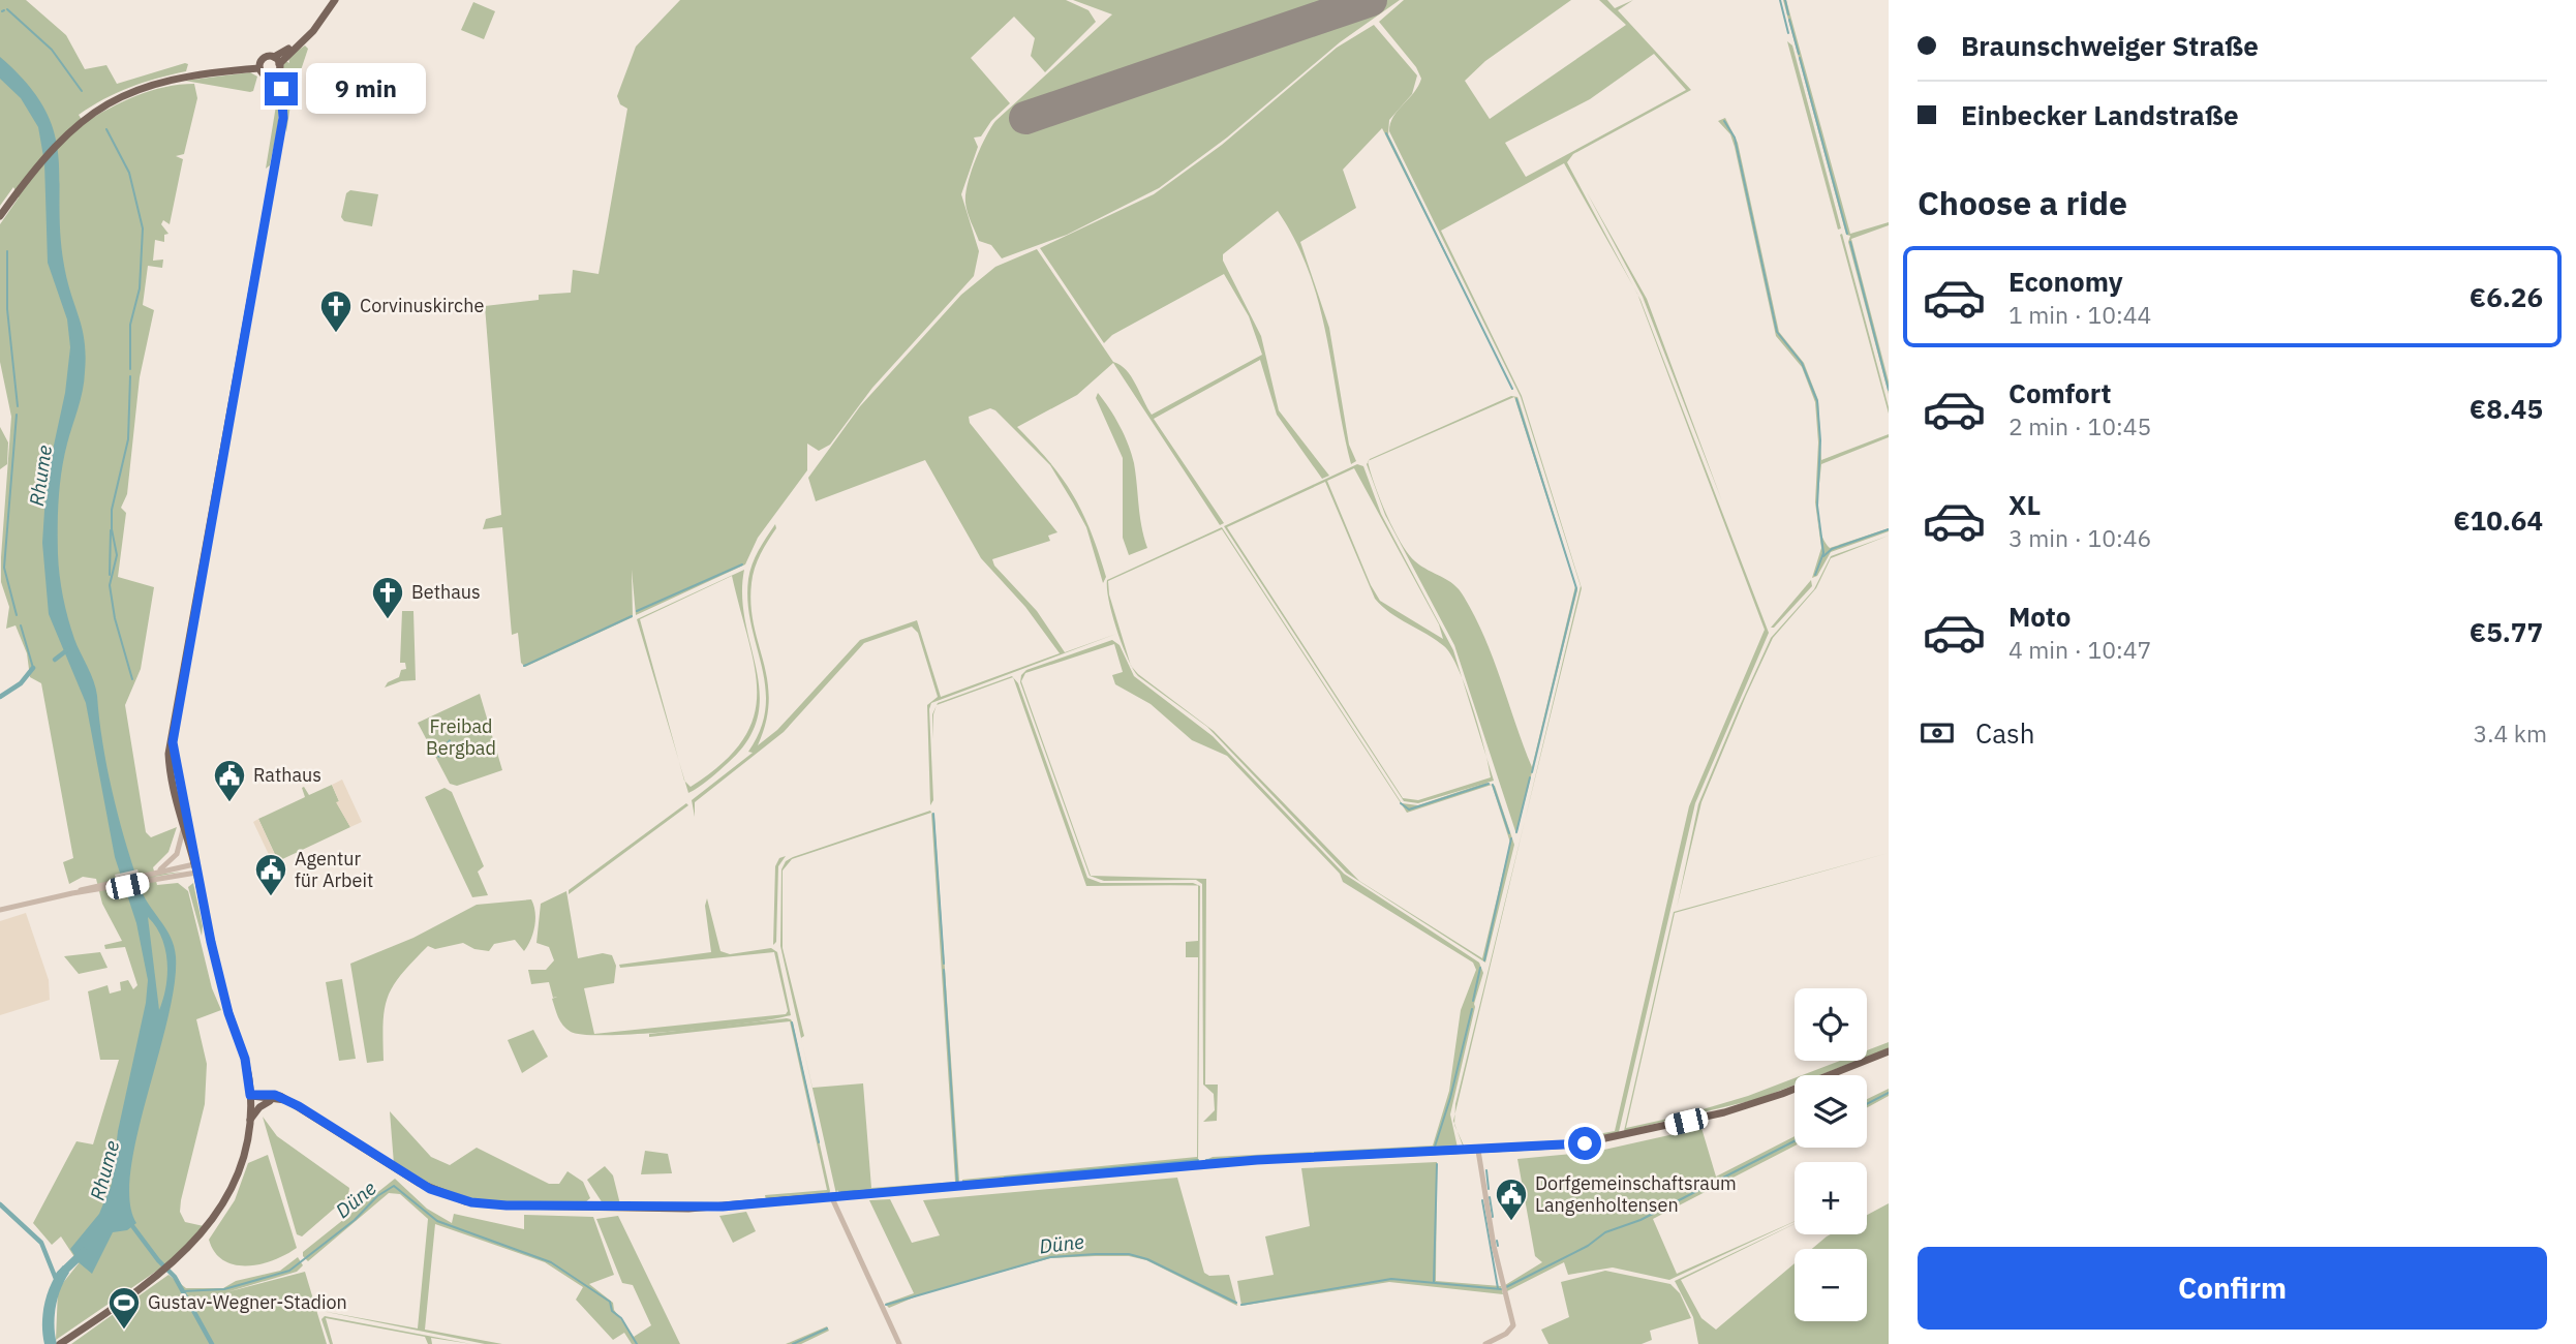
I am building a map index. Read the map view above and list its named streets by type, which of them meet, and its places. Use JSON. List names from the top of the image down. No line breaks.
{"water":["Rhume","Düne"],"parks":["Freibad Bergbad"],"places":{"church":["Corvinuskirche","Bethaus"],"public building":["Rathaus","Agentur für Arbeit","Dorfgemeinschaftsraum Langenholtensen"],"sports":["Gustav-Wegner-Stadion"]},"page":{"banner":["Braunschweiger Straße","Einbecker Landstraße"],"bubble":"9 min","heading":"Choose a ride","list":[{"name":"Economy","note":"1 min · 10:44","value":"€6.26"},{"name":"Comfort","note":"2 min · 10:45","value":"€8.45"},{"name":"XL","note":"3 min · 10:46","value":"€10.64"},{"name":"Moto","note":"4 min · 10:47","value":"€5.77"}],"pay":["Cash","3.4 km"],"map_buttons":["+","−"],"buttons":"Confirm"}}
